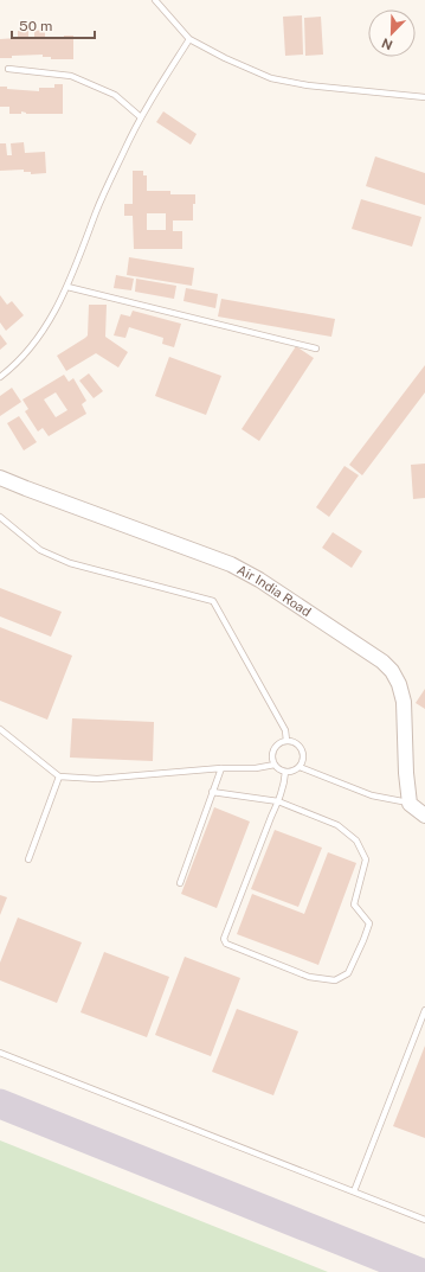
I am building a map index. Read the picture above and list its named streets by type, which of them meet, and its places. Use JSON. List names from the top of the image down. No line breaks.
{"streets":{"street":["Air India Road"]},"scale_bar":"50 m","north":"bottom left"}
